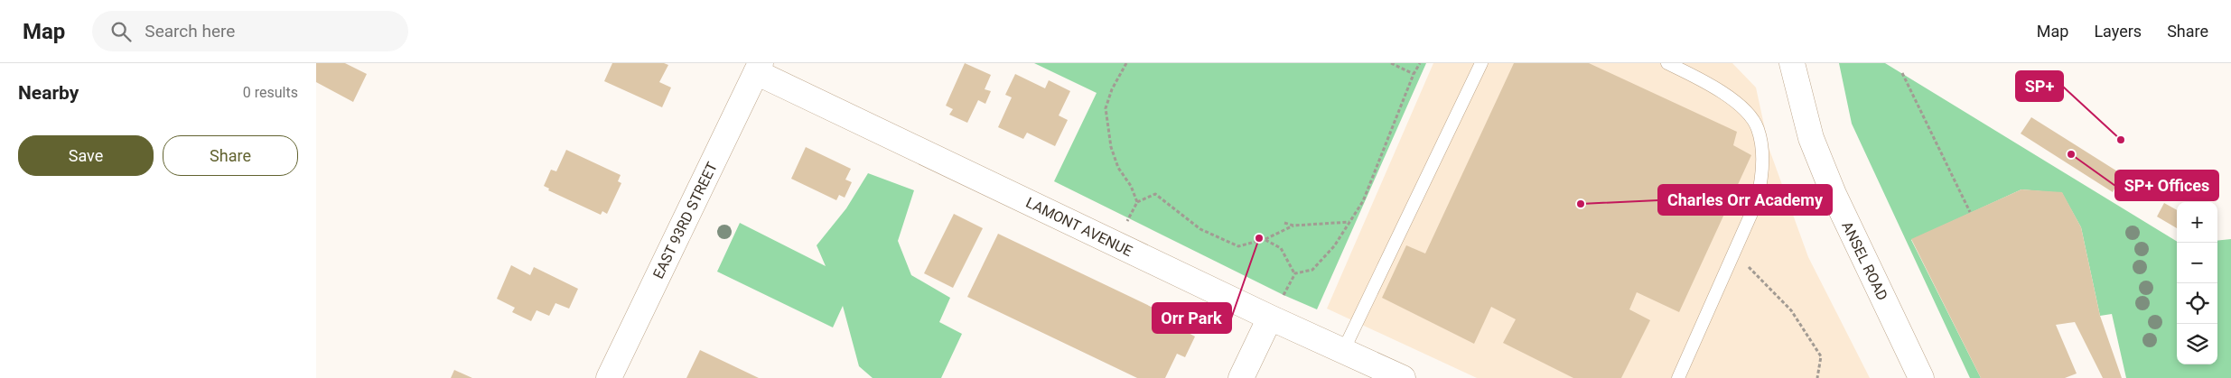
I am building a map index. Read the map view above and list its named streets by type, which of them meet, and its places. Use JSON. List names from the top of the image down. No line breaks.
{"streets":{"street":["EAST 93RD STREET","LAMONT AVENUE","ANSEL ROAD"]},"crossings":[["EAST 93RD STREET","LAMONT AVENUE"]],"places":["SP+","SP+ Offices","Charles Orr Academy","Orr Park"],"page":{"header":"Map","search":"Search here","nav":["Map","Layers","Share"],"heading":["Nearby","0 results"],"buttons":["Save","Share"],"map_buttons":["+","−"]}}
